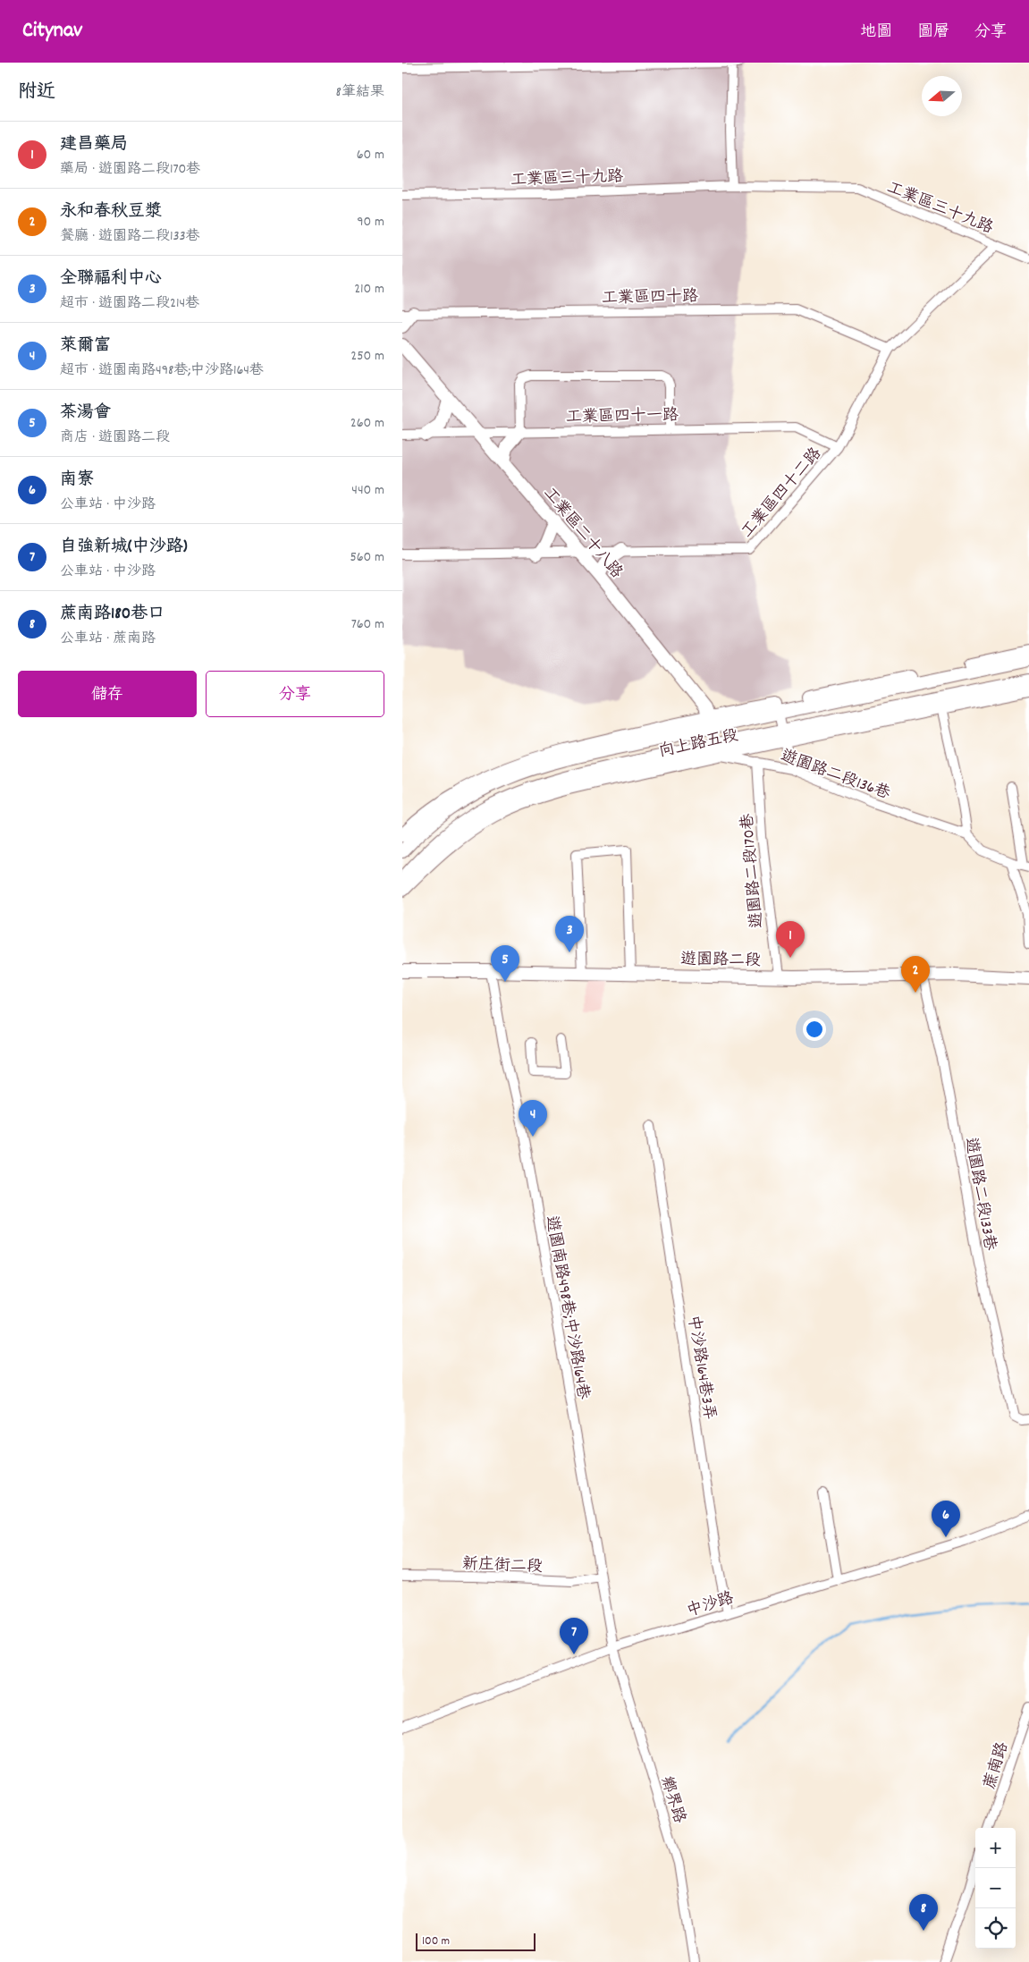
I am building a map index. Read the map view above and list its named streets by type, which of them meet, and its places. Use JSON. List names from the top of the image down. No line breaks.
{"streets":{"main road":["工業區二十八路","向上路五段","遊園路二段"],"street":["工業區三十九路","工業區四十路","工業區四十一路","工業區四十二路","遊園路二段136巷","遊園路二段170巷","遊園路二段133巷","遊園南路498巷;中沙路164巷","中沙路164巷3弄","新庄街二段","中沙路","蔗南路","鄉界路"]},"crossings":[["工業區三十九路","工業區四十二路"],["工業區四十路","工業區四十二路"],["工業區四十一路","工業區四十二路"],["工業區四十一路","工業區二十八路"],["工業區四十二路","工業區二十八路"],["工業區二十八路","向上路五段"],["工業區二十八路","遊園路二段136巷"],["向上路五段","遊園路二段136巷"],["遊園路二段136巷","遊園路二段170巷"],["遊園路二段170巷","遊園路二段"],["遊園路二段","遊園路二段133巷"],["遊園路二段","遊園南路498巷;中沙路164巷"],["遊園南路498巷;中沙路164巷","新庄街二段"],["遊園南路498巷;中沙路164巷","中沙路"],["遊園南路498巷;中沙路164巷","鄉界路"],["中沙路164巷3弄","中沙路"],["中沙路","鄉界路"]],"scale_bar":"100 m","north":"left","page":{"header":"Citynav","nav":["地圖","圖層","分享"],"heading":["附近","8筆結果"],"list":[{"mark":"1","name":"建昌藥局","note":"藥局 · 遊園路二段170巷","value":"60 m"},{"mark":"2","name":"永和春秋豆漿","note":"餐廳 · 遊園路二段133巷","value":"90 m"},{"mark":"3","name":"全聯福利中心","note":"超市 · 遊園路二段214巷","value":"210 m"},{"mark":"4","name":"萊爾富","note":"超市 · 遊園南路498巷;中沙路164巷","value":"250 m"},{"mark":"5","name":"茶湯會","note":"商店 · 遊園路二段","value":"260 m"},{"mark":"6","name":"南寮","note":"公車站 · 中沙路","value":"440 m"},{"mark":"7","name":"自強新城(中沙路)","note":"公車站 · 中沙路","value":"560 m"},{"mark":"8","name":"蔗南路180巷口","note":"公車站 · 蔗南路","value":"760 m"}],"buttons":["儲存","分享"],"pins":["3","1","5","2","4","6","7","8"],"map_buttons":["+","−"],"scale":"100 m"}}
